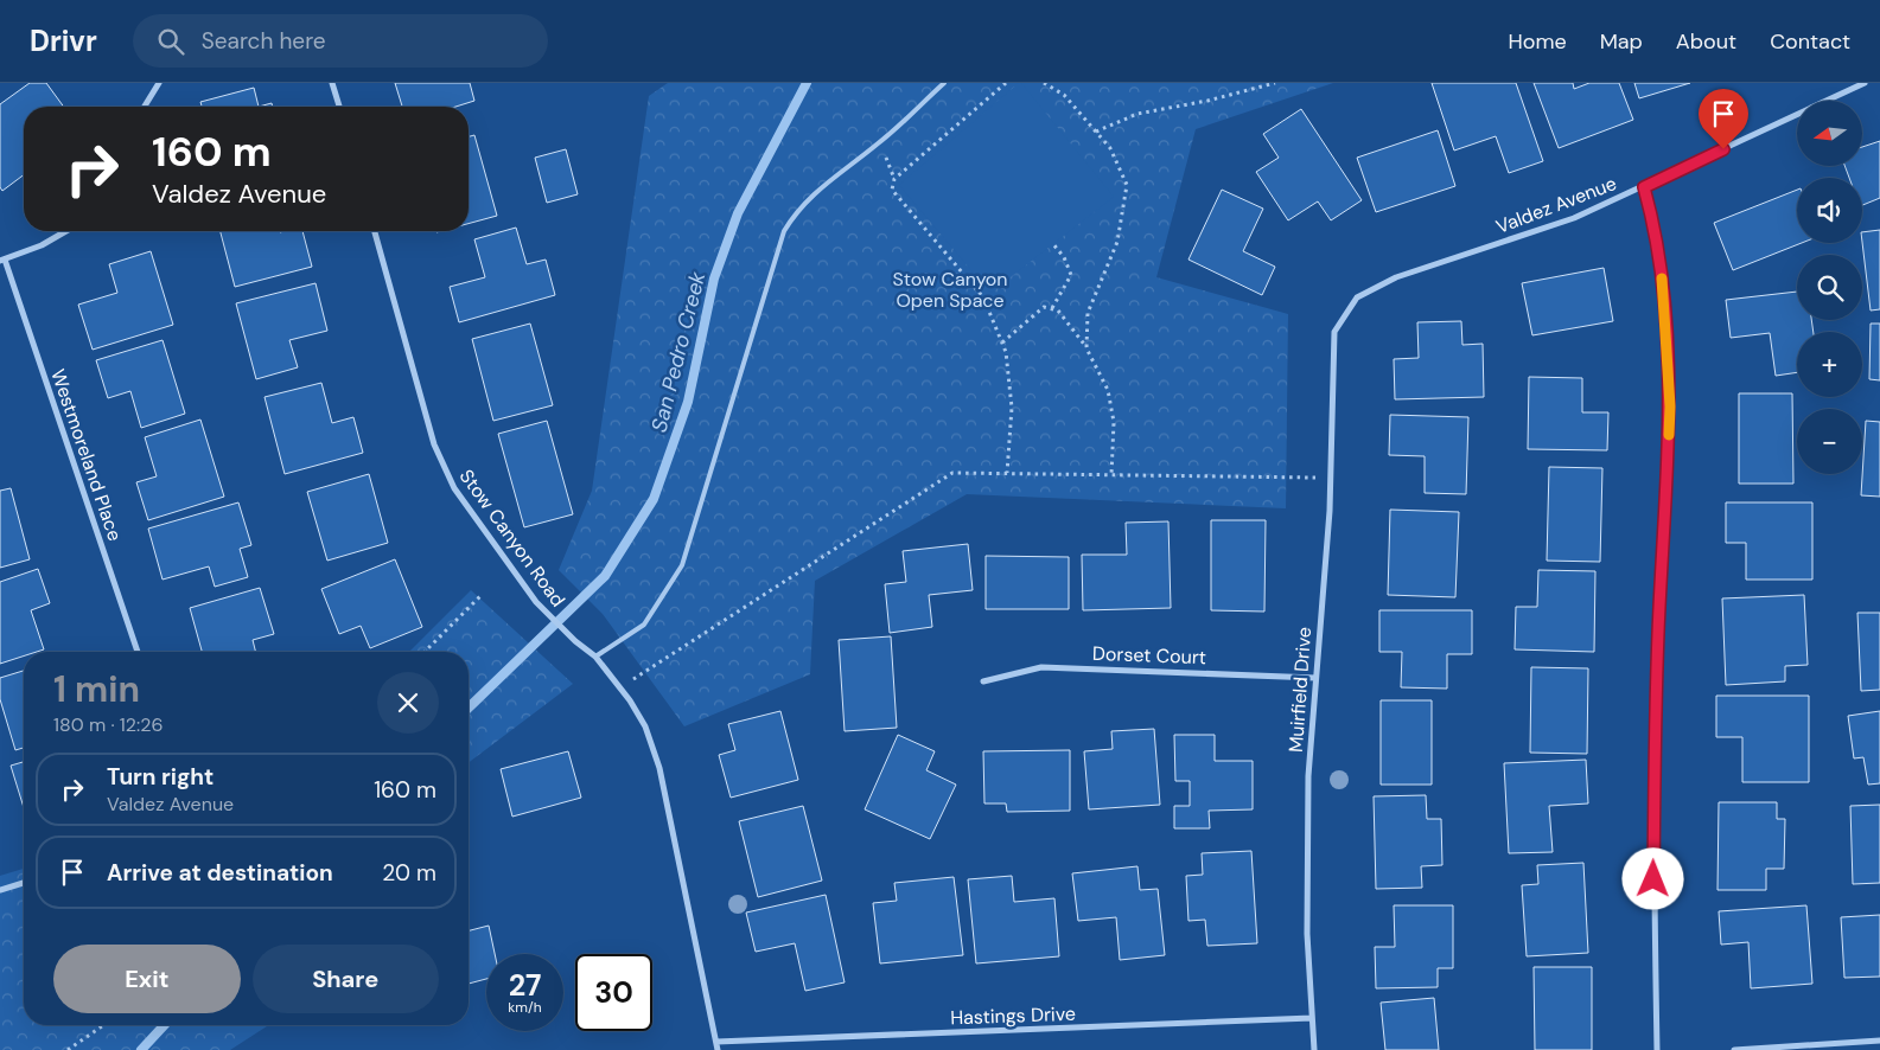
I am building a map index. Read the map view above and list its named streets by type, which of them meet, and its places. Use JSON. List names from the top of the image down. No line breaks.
{"streets":{"street":["Valdez Avenue","Westmoreland Place","Stow Canyon Road","Dorset Court","Muirfield Drive","Hastings Drive"]},"crossings":[["Valdez Avenue","Muirfield Drive"],["Stow Canyon Road","Hastings Drive"],["Dorset Court","Muirfield Drive"],["Muirfield Drive","Hastings Drive"]],"water":["San Pedro Creek"],"parks":["Stow Canyon Open Space"],"north":"left","page":{"header":"Drivr","search":"Search here","nav":["Home","Map","About","Contact"],"map_buttons":["+","−"],"turn":["160 m","Valdez Avenue"],"heading":["1 min","180 m · 12:26"],"list":[{"name":"Turn right","note":"Valdez Avenue","value":"160 m"},{"name":"Arrive at destination","value":"20 m"}],"buttons":["Exit","Share"],"speed":"27 km/h","limit":"30"}}
